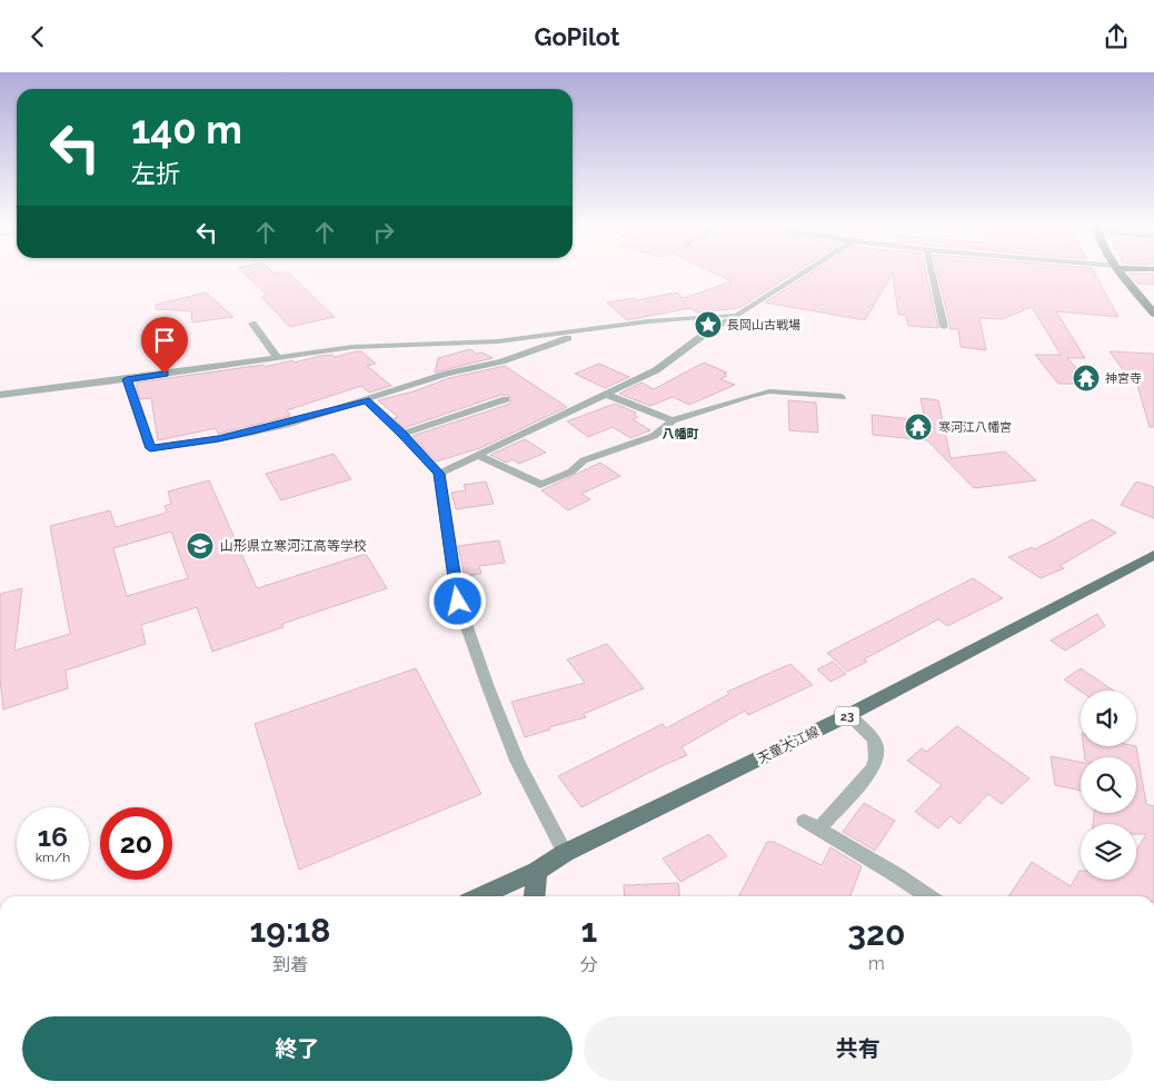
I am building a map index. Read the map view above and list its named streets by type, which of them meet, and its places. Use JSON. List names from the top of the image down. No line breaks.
{"streets":{"main road":["23","天童大江線"]},"districts":["八幡町"],"places":{"place":["長岡山古戦場"],"temple":["神宮寺","寒河江八幡宮"],"school or university":["山形県立寒河江高等学校"]},"page":{"header":"GoPilot","turn":["140 m","左折"],"speed":"16 km/h","limit":"20","eta":["19:18","到着","1","分","320","m"],"buttons":["終了","共有"]}}
